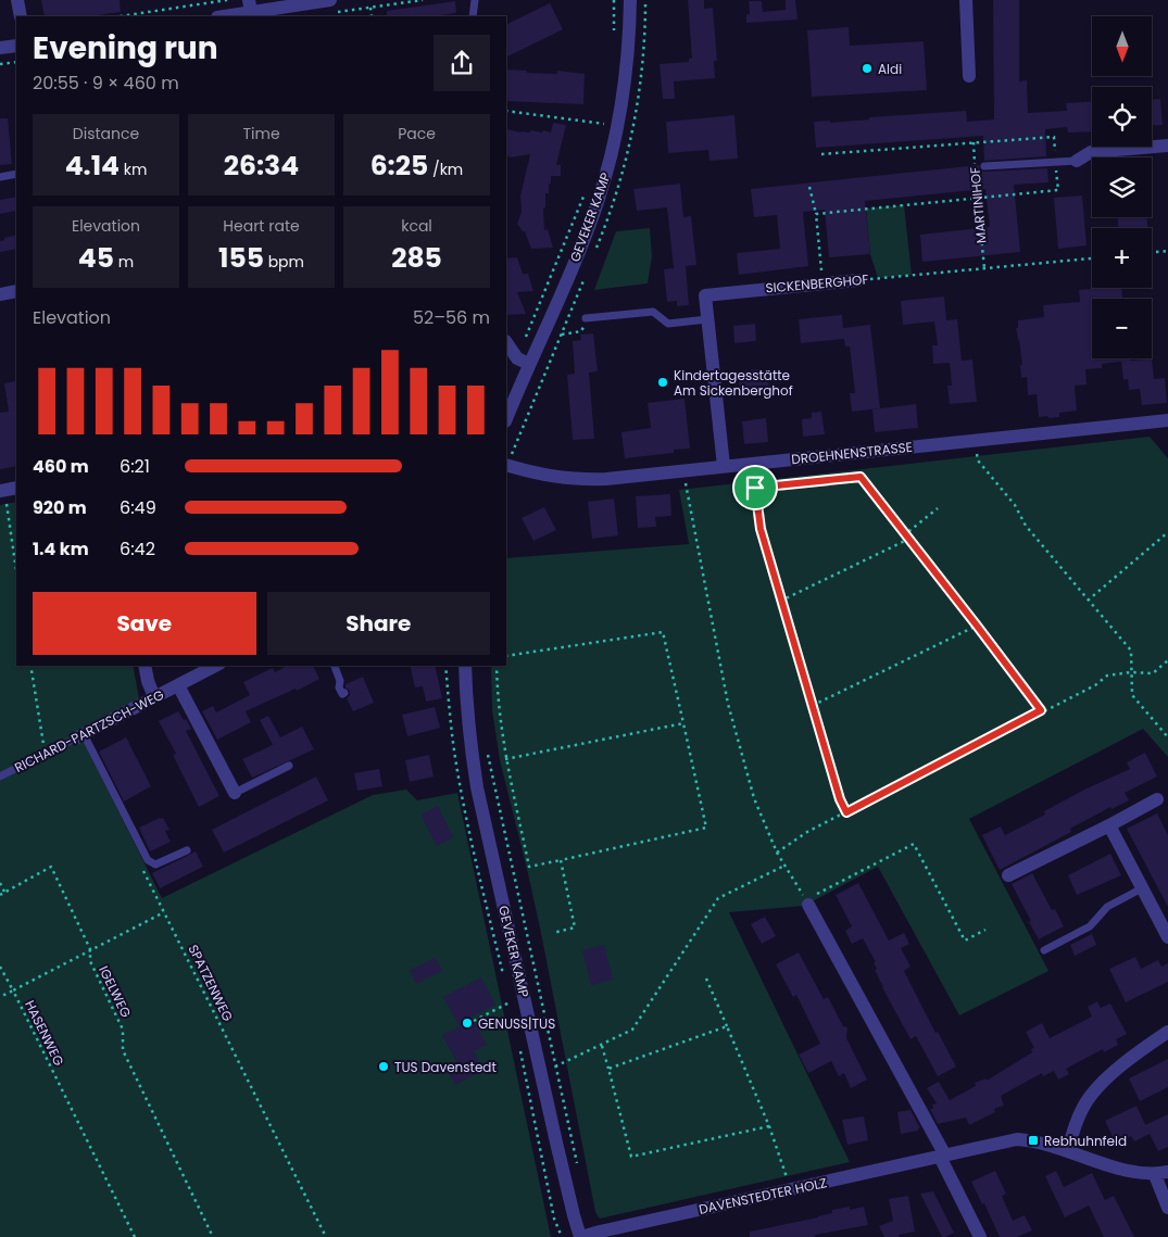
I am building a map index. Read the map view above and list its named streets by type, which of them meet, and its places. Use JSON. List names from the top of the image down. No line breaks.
{"streets":{"street":["GEVEKER KAMP","SICKENBERGHOF","DROEHNENSTRASSE","RICHARD-PARTZSCH-WEG","DAVENSTEDTER HOLZ"],"path":["MARTINIHOF","SPATZENWEG","IGELWEG","HASENWEG"]},"crossings":[["MARTINIHOF","SICKENBERGHOF"],["GEVEKER KAMP","DAVENSTEDTER HOLZ"],["SICKENBERGHOF","DROEHNENSTRASSE"],["SPATZENWEG","HASENWEG"],["IGELWEG","HASENWEG"]],"places":{"other":["Aldi","Kindertagesstätte Am Sickenberghof","GENUSS|TUS","TUS Davenstedt"],"transit":["Rebhuhnfeld"]},"north":"bottom","page":{"map_buttons":["+","−"],"heading":["Evening run","20:55 · 9 × 460 m"],"stats":[["Distance","4.14 km"],["Time","26:34"],["Pace","6:25 /km"],["Elevation","45 m"],["Heart rate","155 bpm"],["kcal","285"]],"chart":["Elevation","52–56 m"],"list":[{"name":"460 m","note":"6:21"},{"name":"920 m","note":"6:49"},{"name":"1.4 km","note":"6:42"}],"buttons":["Save","Share"]}}
